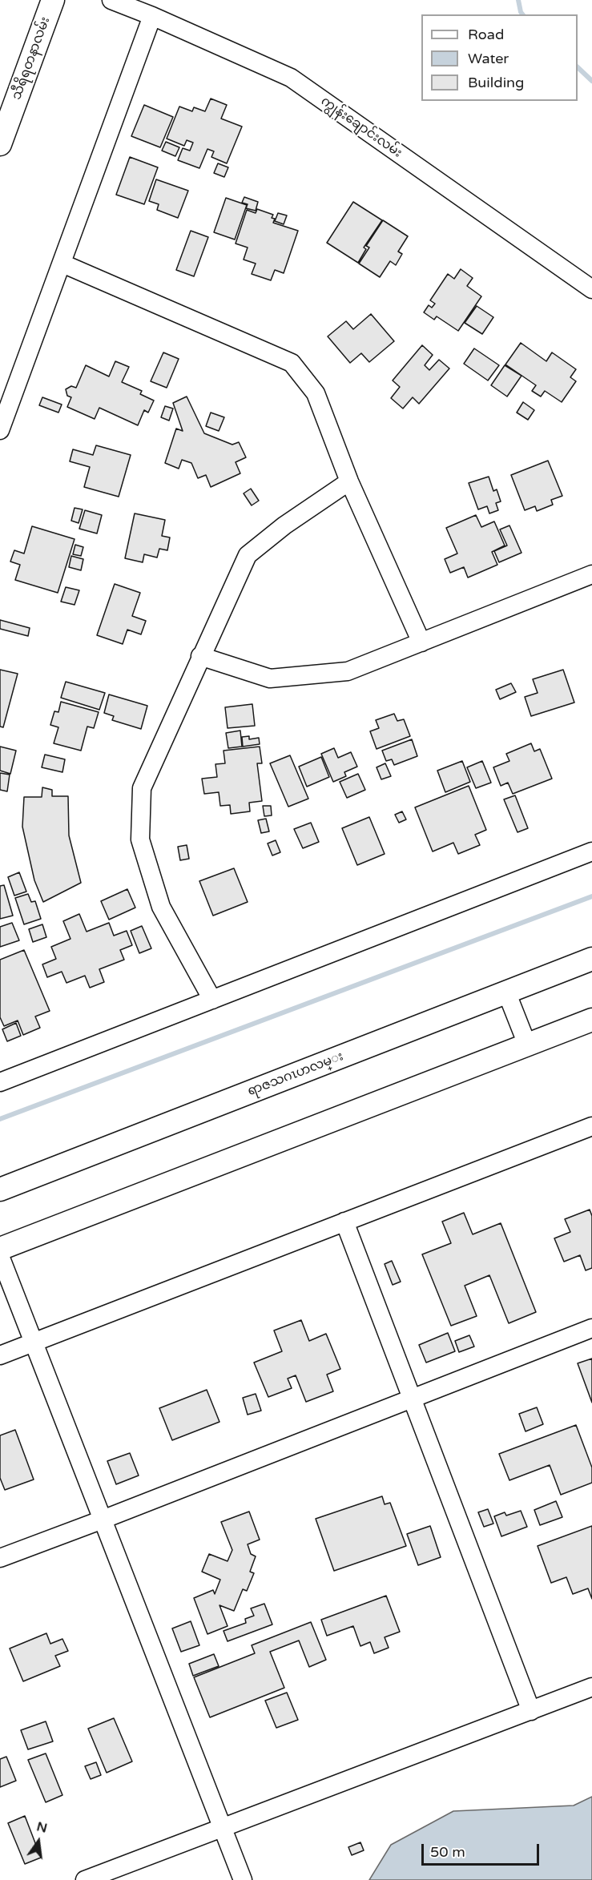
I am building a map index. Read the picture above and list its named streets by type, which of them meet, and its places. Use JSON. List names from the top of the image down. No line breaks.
{"streets":{"main road":["သီရိရတနာလမ်း","ရာဇသဂၤဟလမ္း"],"street":["ကျွန်းချောင်းလမ်း"]},"legend":["Road","Water","Building"],"scale_bar":"50 m","north":"top"}
